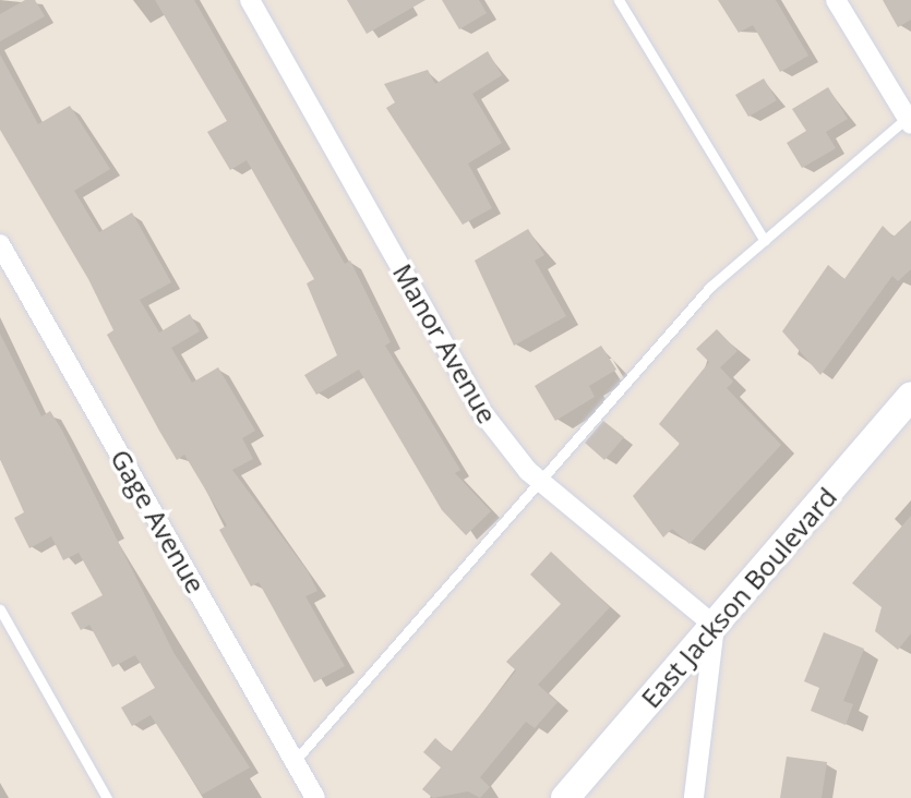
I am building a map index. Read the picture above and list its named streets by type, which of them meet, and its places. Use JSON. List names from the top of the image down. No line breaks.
{"streets":{"main road":["East Jackson Boulevard"],"street":["Manor Avenue","Gage Avenue"]},"crossings":[["Manor Avenue","East Jackson Boulevard"]]}
